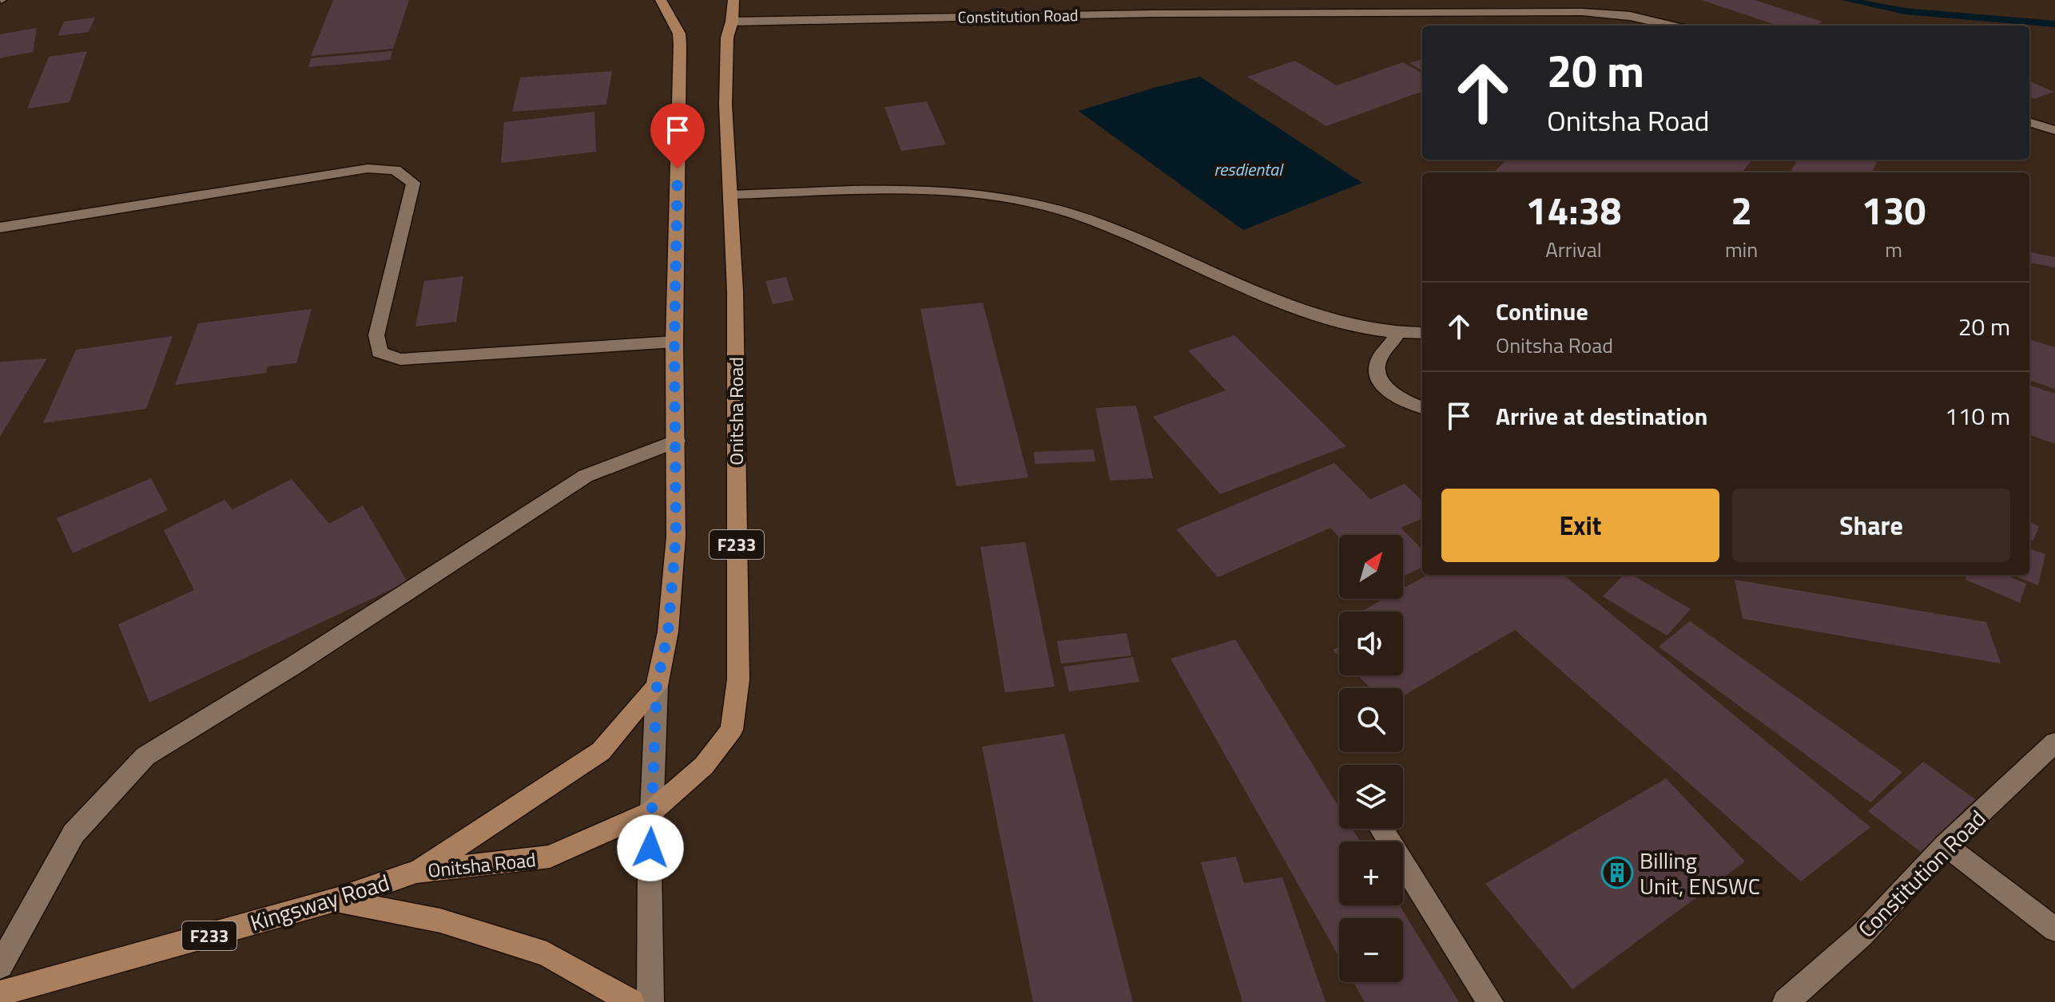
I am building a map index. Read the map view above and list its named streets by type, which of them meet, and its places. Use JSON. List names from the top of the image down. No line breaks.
{"streets":{"main road":["Onitsha Road","F233","Kingsway Road"],"street":["Constitution Road"]},"crossings":[["Constitution Road","Onitsha Road"],["Onitsha Road","Kingsway Road"]],"water":["resdiental"],"places":{"building":["Billing Unit, ENSWC"]},"north":"top right","page":{"turn":["20 m","Onitsha Road"],"eta":["14:38","Arrival","2","min","130","m"],"list":[{"name":"Continue","note":"Onitsha Road","value":"20 m"},{"name":"Arrive at destination","value":"110 m"}],"buttons":["Exit","Share"],"map_buttons":["+","−"]}}
